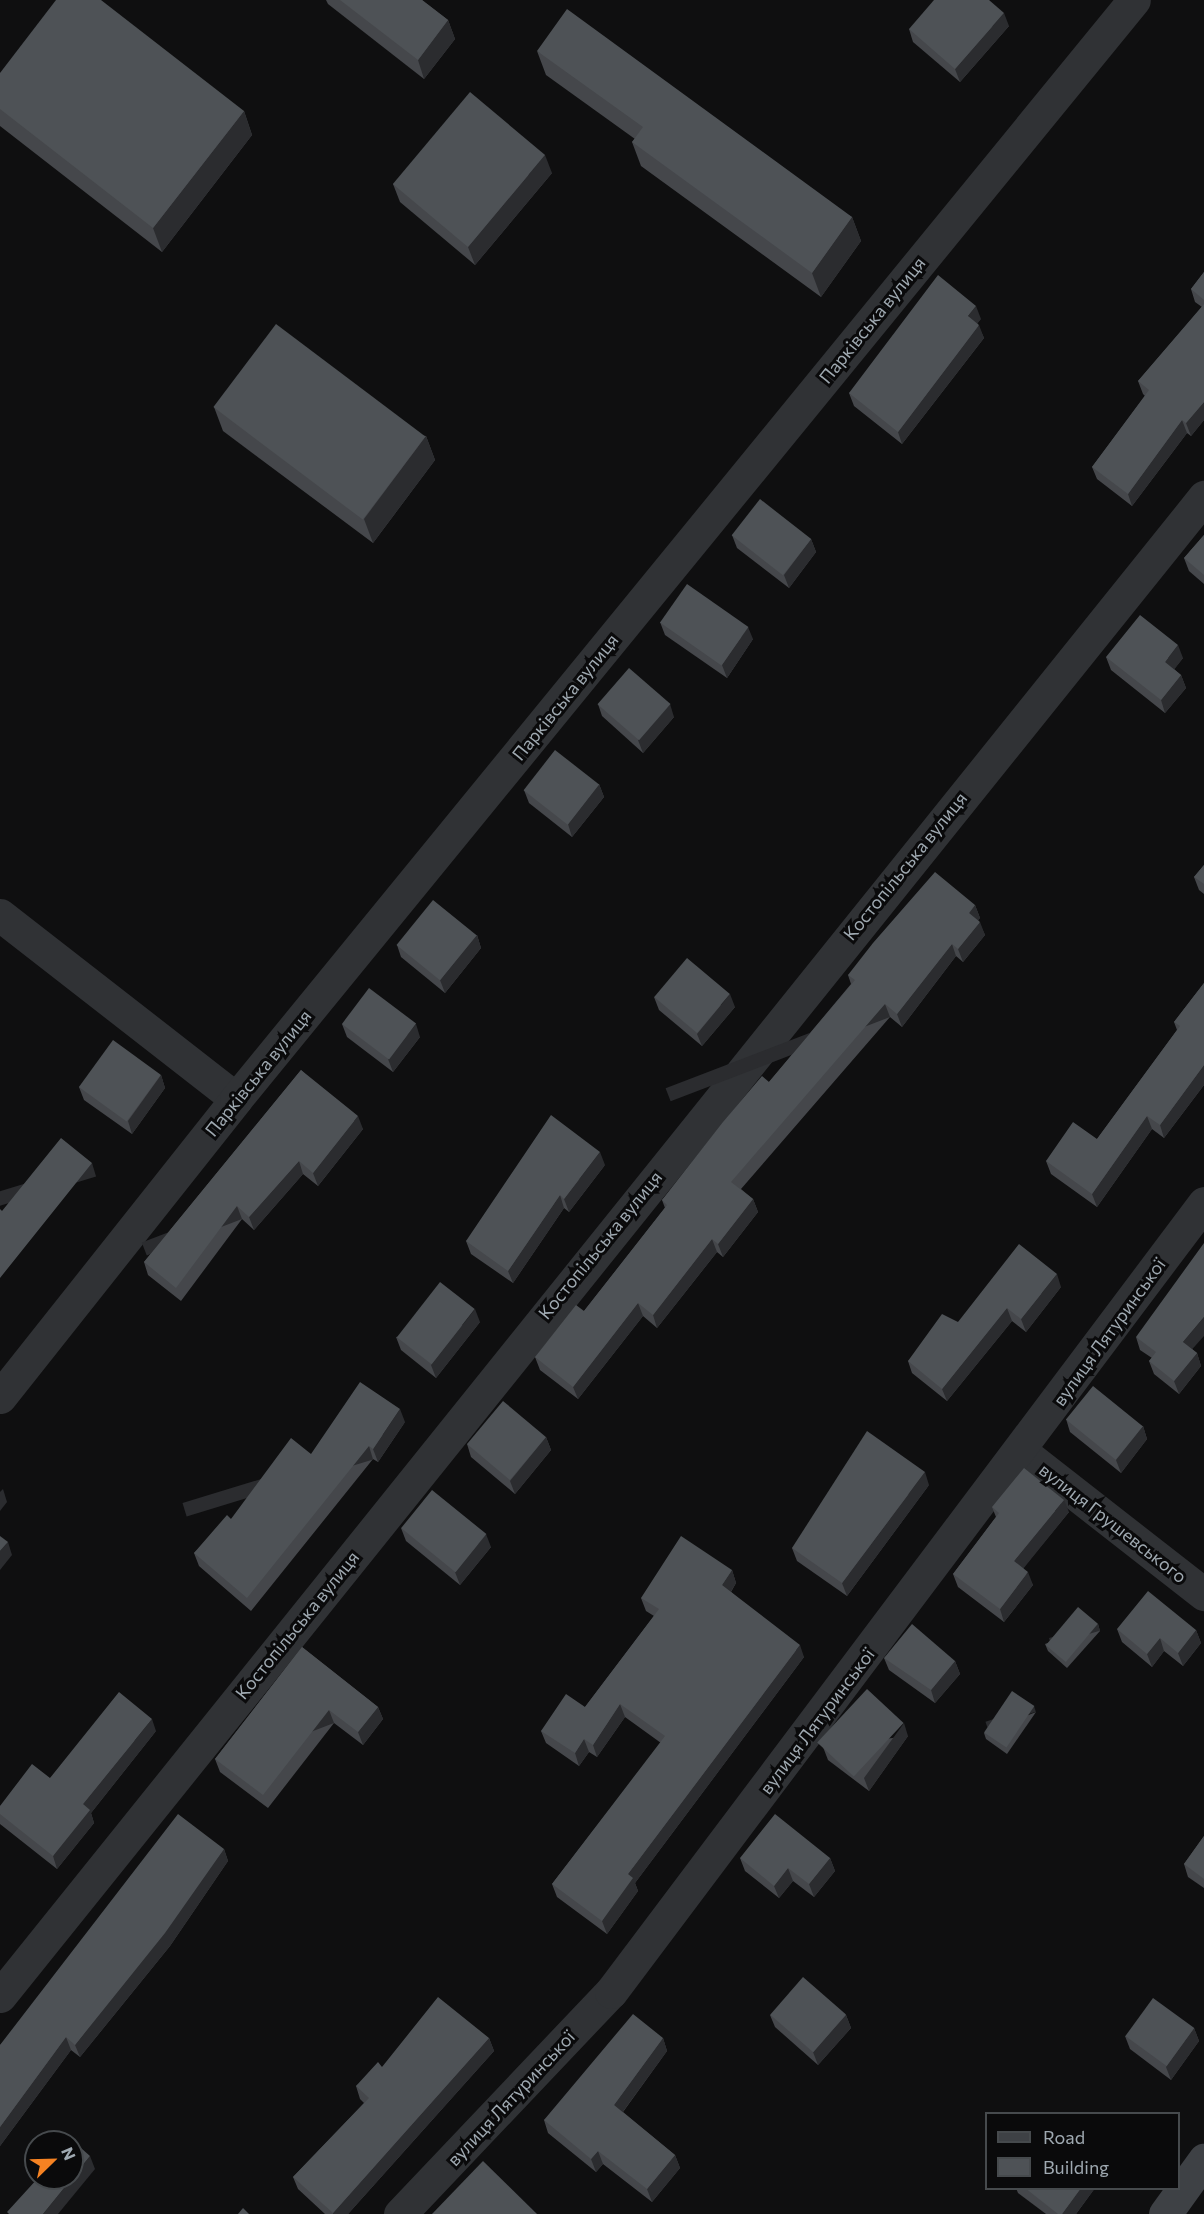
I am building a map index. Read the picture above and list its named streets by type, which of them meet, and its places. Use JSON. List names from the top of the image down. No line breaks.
{"streets":{"street":["Парківська вулиця","Костопільська вулиця","вулиця Лятуринської","вулиця Грушевського"]},"crossings":[["вулиця Лятуринської","вулиця Грушевського"]],"legend":["Road","Building"],"north":"top right"}
